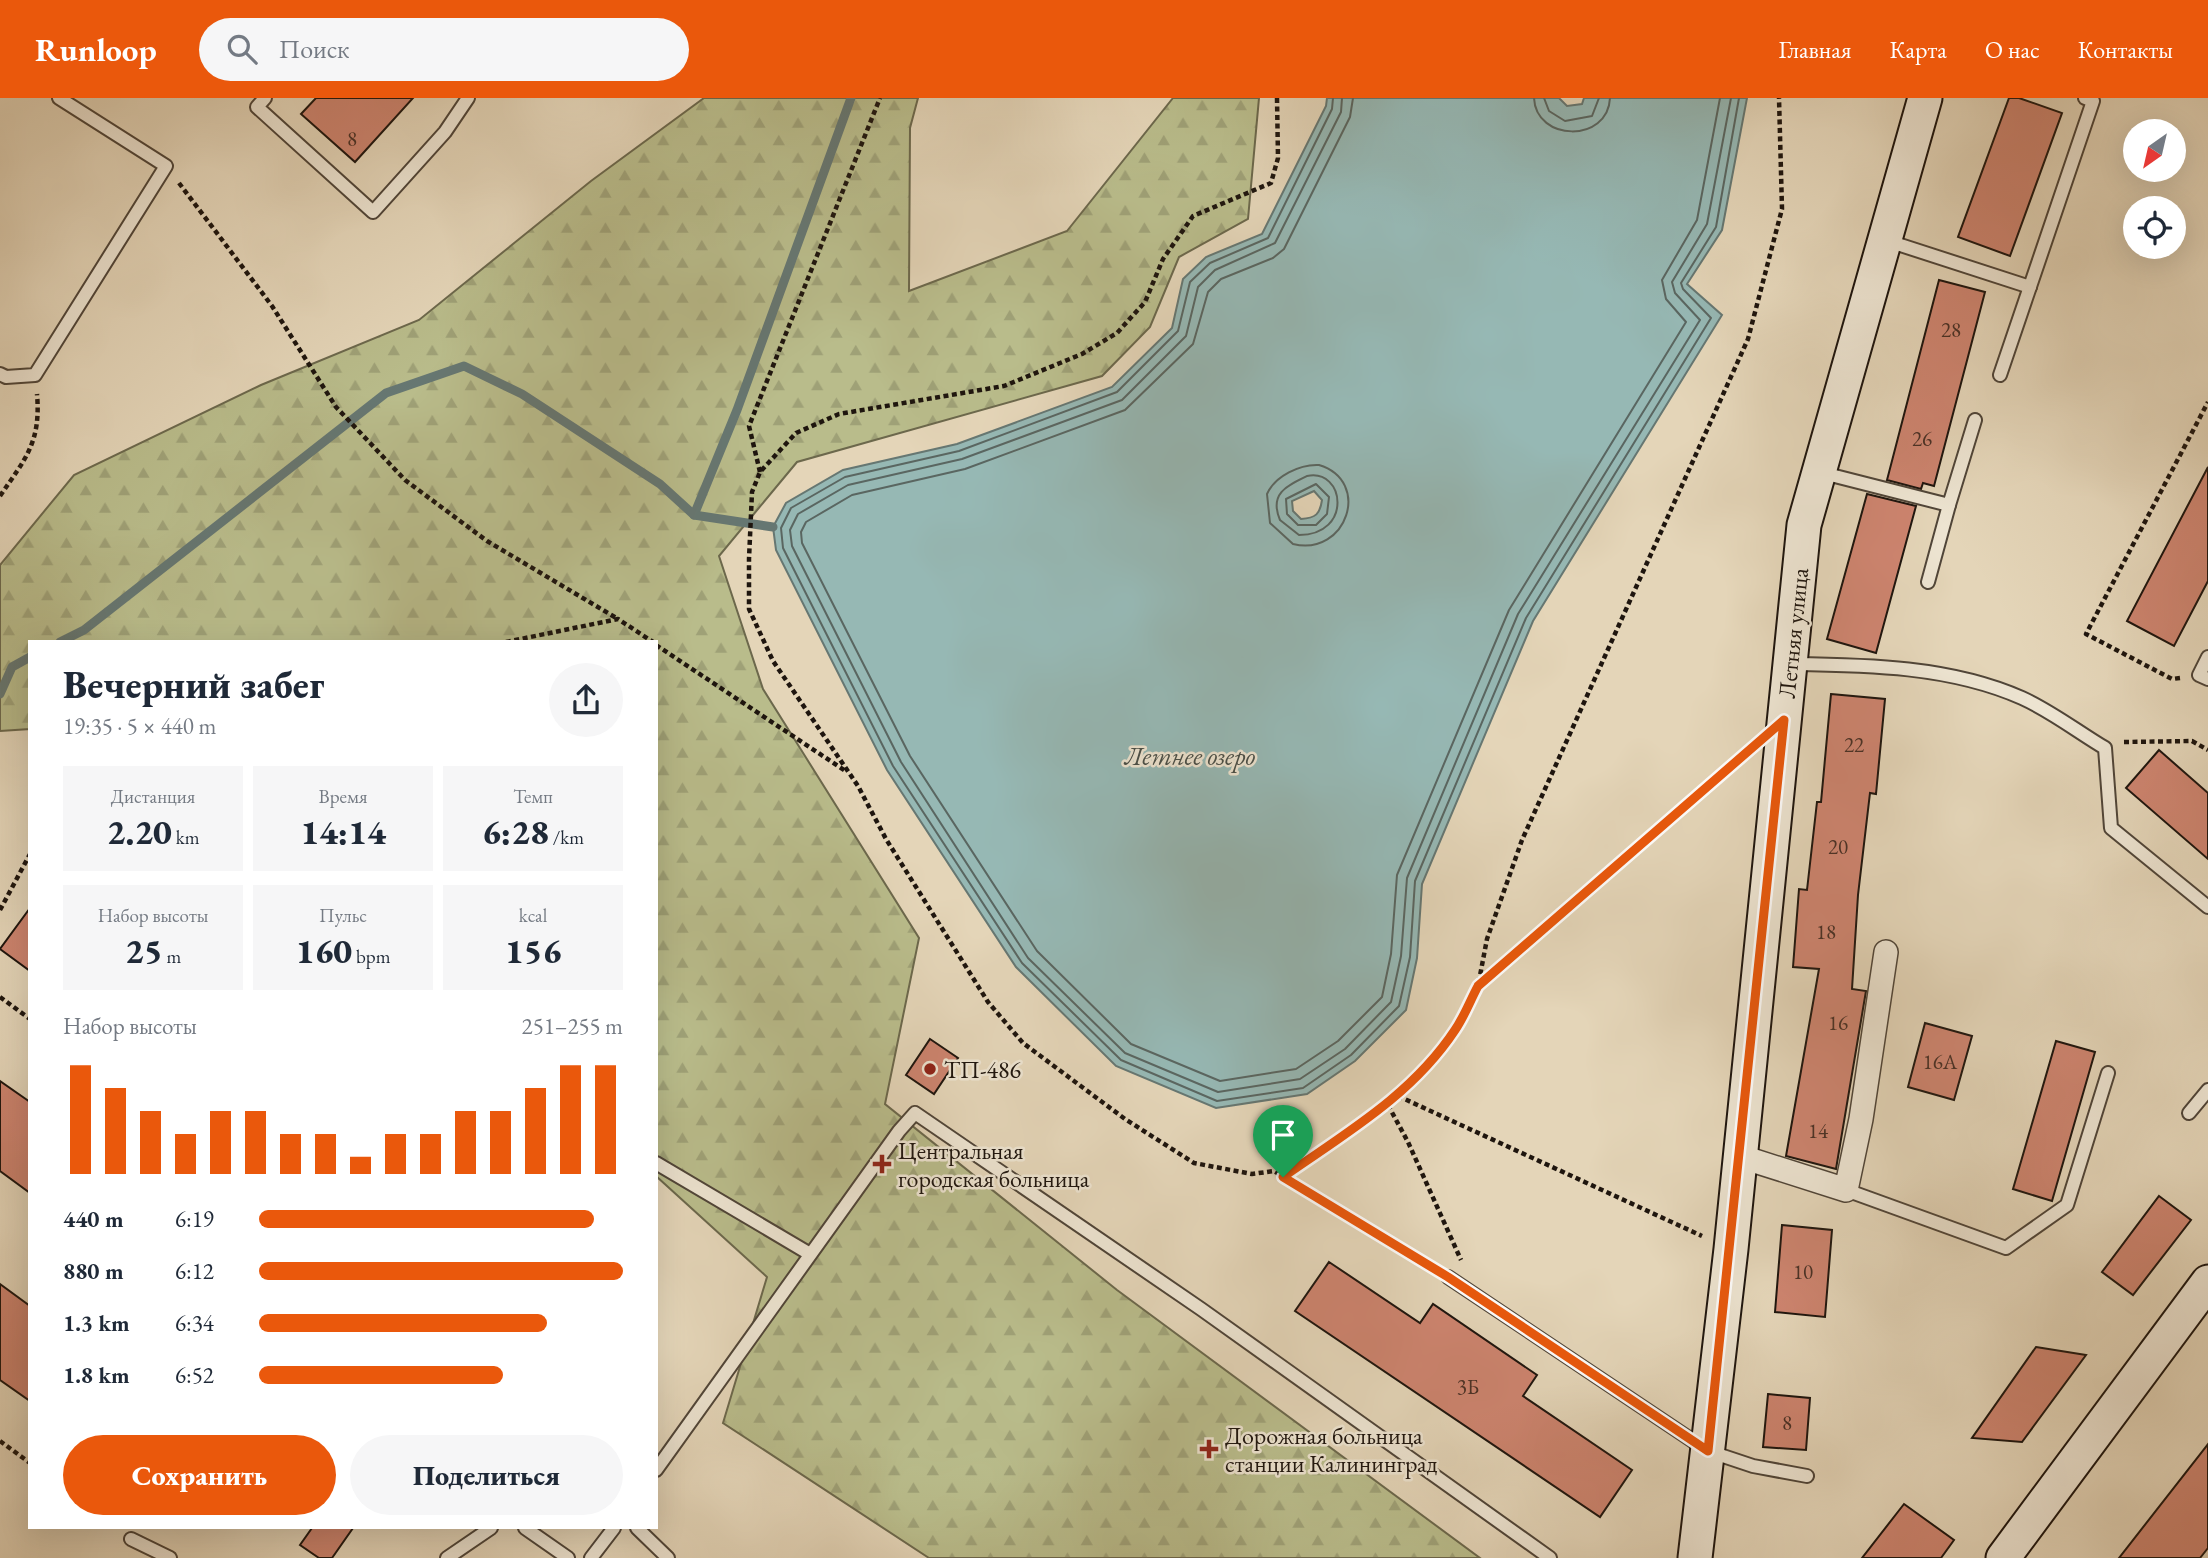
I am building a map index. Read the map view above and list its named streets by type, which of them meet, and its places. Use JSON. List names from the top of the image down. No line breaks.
{"streets":{"street":["Летняя улица"]},"water":["Летнее озеро"],"places":{"other":["ТП-486"],"health":["Центральная городская больница","Дорожная больница станции Калининград"]},"house_numbers":["8","28","26","22","20","18","16","16А","14","10","3Б","8"],"north":"bottom left","page":{"header":"Runloop","search":"Поиск","nav":["Главная","Карта","О нас","Контакты"],"heading":["Вечерний забег","19:35 · 5 × 440 m"],"stats":[["Дистанция","2.20 km"],["Время","14:14"],["Темп","6:28 /km"],["Набор высоты","25 m"],["Пульс","160 bpm"],["kcal","156"]],"chart":["Набор высоты","251–255 m"],"list":[{"name":"440 m","note":"6:19"},{"name":"880 m","note":"6:12"},{"name":"1.3 km","note":"6:34"},{"name":"1.8 km","note":"6:52"}],"buttons":["Сохранить","Поделиться"]}}
